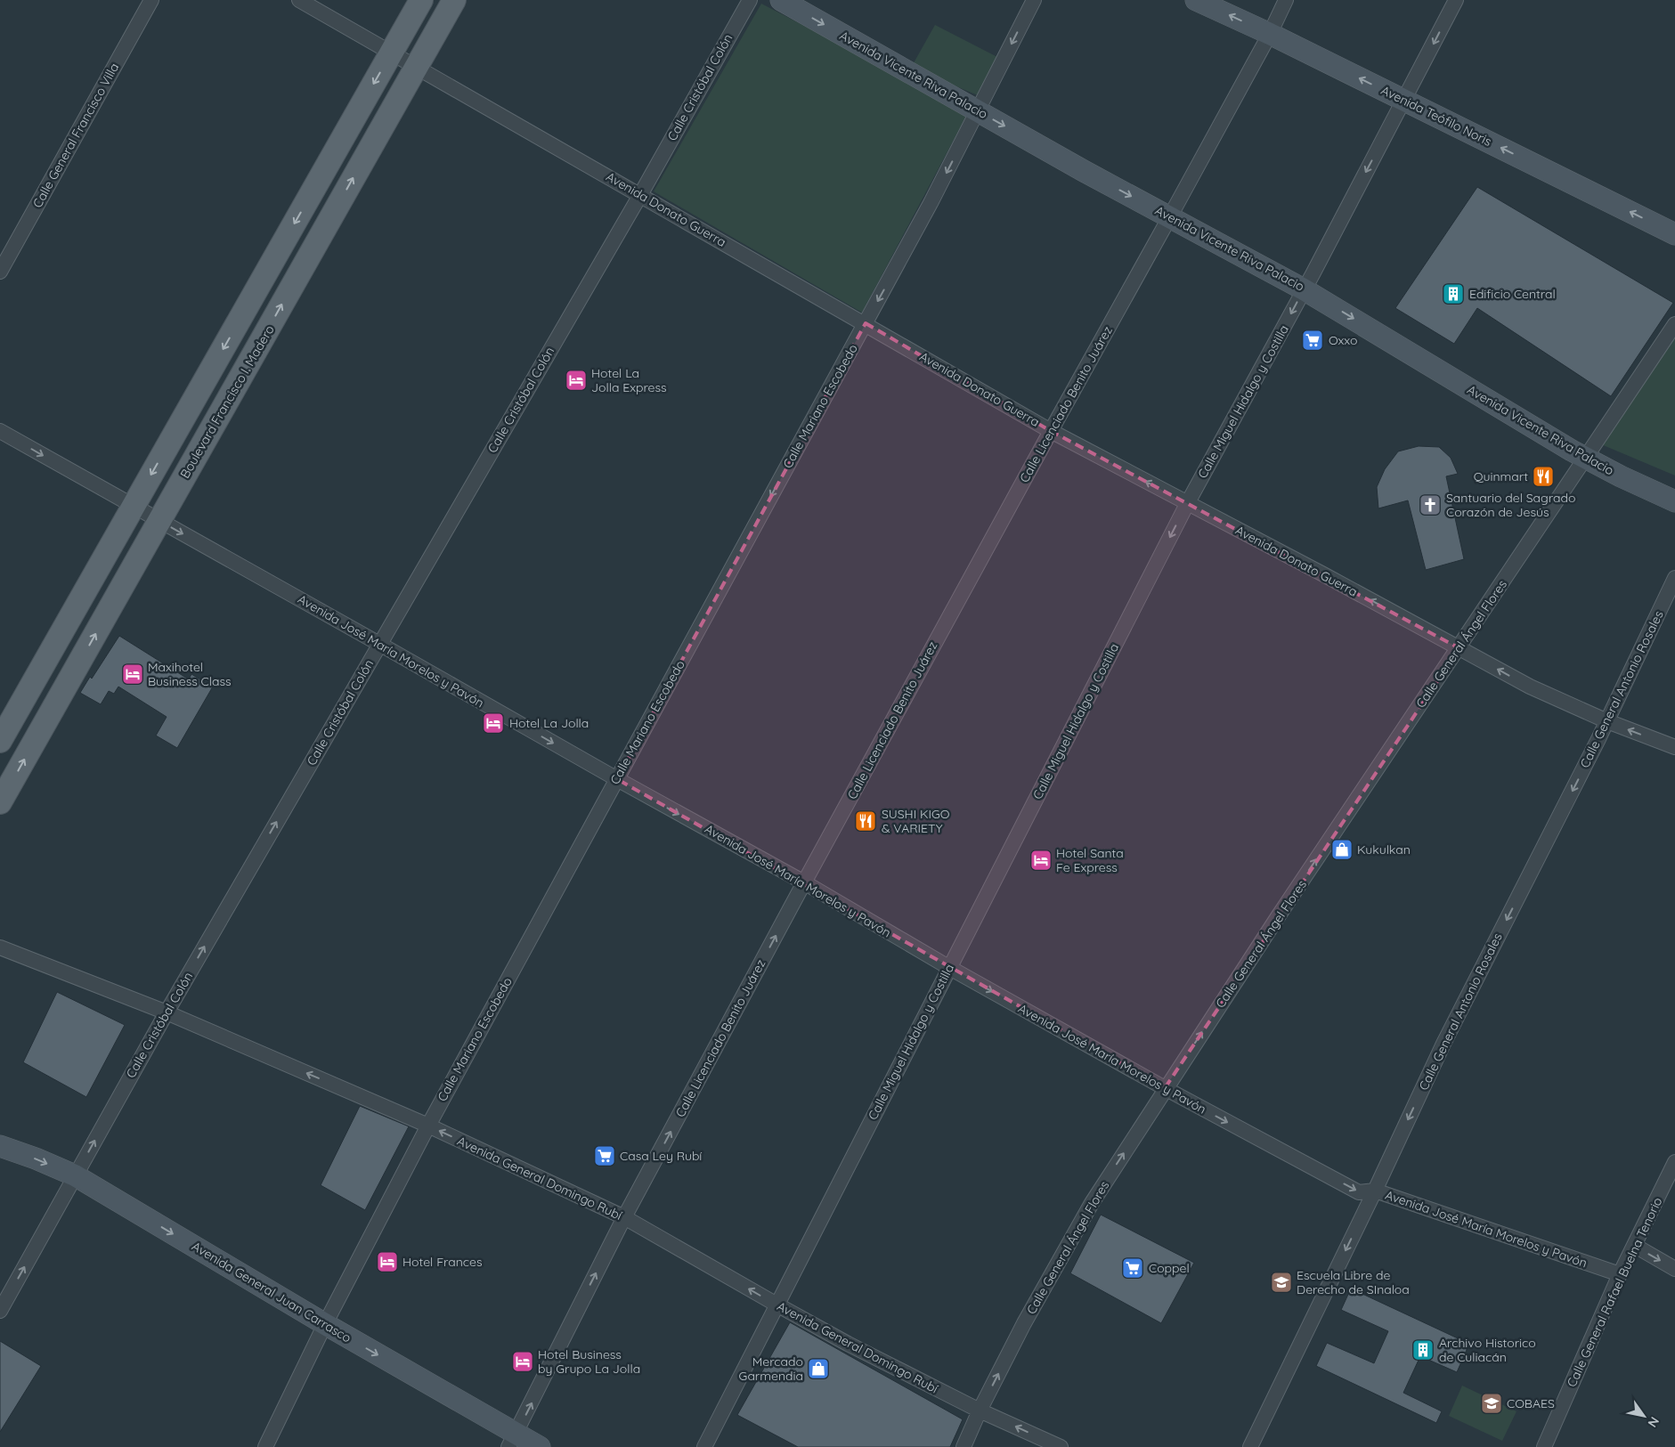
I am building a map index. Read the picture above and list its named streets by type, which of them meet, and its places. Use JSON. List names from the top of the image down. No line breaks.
{"streets":{"main road":["Avenida Vicente Riva Palacio","Avenida Teófilo Noris","Boulevard Francisco I. Madero","Avenida General Juan Carrasco"],"street":["Calle Cristóbal Colón","Calle General Francisco Villa","Avenida Donato Guerra","Calle Miguel Hidalgo y Costilla","Calle Licenciado Benito Juárez","Calle Mariano Escobedo","Calle General Ángel Flores","Avenida José María Morelos y Pavón","Calle General Antonio Rosales","Avenida General Domingo Rubí","Calle General Rafael Buelna Tenorio"]},"crossings":[["Avenida Vicente Riva Palacio","Calle Miguel Hidalgo y Costilla"],["Avenida Vicente Riva Palacio","Calle Licenciado Benito Juárez"],["Avenida Vicente Riva Palacio","Calle Mariano Escobedo"],["Avenida Vicente Riva Palacio","Calle General Ángel Flores"],["Calle Cristóbal Colón","Avenida Donato Guerra"],["Calle Cristóbal Colón","Avenida José María Morelos y Pavón"],["Calle Cristóbal Colón","Avenida General Domingo Rubí"],["Calle Cristóbal Colón","Avenida General Juan Carrasco"],["Avenida Teófilo Noris","Calle Miguel Hidalgo y Costilla"],["Avenida Teófilo Noris","Calle Licenciado Benito Juárez"],["Avenida Donato Guerra","Boulevard Francisco I. Madero"],["Avenida Donato Guerra","Calle Miguel Hidalgo y Costilla"],["Avenida Donato Guerra","Calle Licenciado Benito Juárez"],["Avenida Donato Guerra","Calle Mariano Escobedo"],["Avenida Donato Guerra","Calle General Ángel Flores"],["Avenida Donato Guerra","Calle General Antonio Rosales"],["Boulevard Francisco I. Madero","Avenida José María Morelos y Pavón"],["Calle Miguel Hidalgo y Costilla","Avenida José María Morelos y Pavón"],["Calle Miguel Hidalgo y Costilla","Avenida General Domingo Rubí"],["Calle Licenciado Benito Juárez","Avenida José María Morelos y Pavón"],["Calle Licenciado Benito Juárez","Avenida General Domingo Rubí"],["Calle Licenciado Benito Juárez","Avenida General Juan Carrasco"],["Calle Mariano Escobedo","Avenida José María Morelos y Pavón"],["Calle Mariano Escobedo","Avenida General Domingo Rubí"],["Calle Mariano Escobedo","Avenida General Juan Carrasco"],["Calle General Ángel Flores","Avenida José María Morelos y Pavón"],["Calle General Ángel Flores","Avenida General Domingo Rubí"],["Avenida José María Morelos y Pavón","Calle General Antonio Rosales"],["Avenida José María Morelos y Pavón","Calle General Rafael Buelna Tenorio"]],"one_way":["Avenida Vicente Riva Palacio","Calle Cristóbal Colón","Avenida Teófilo Noris","Avenida Donato Guerra","Calle Miguel Hidalgo y Costilla","Calle Licenciado Benito Juárez","Calle Mariano Escobedo","Calle General Ángel Flores","Avenida José María Morelos y Pavón","Calle General Antonio Rosales","Avenida General Domingo Rubí","Avenida General Juan Carrasco"],"places":{"building":["Edificio Central","Archivo Historico de Culiacán"],"supermarket":["Oxxo","Casa Ley Rubí","Coppel"],"hotel":["Hotel La Jolla Express","Maxihotel Business Class","Hotel La Jolla","Hotel Santa Fe Express","Hotel Frances","Hotel Business by Grupo La Jolla"],"restaurant":["Quinmart","SUSHI KIGO & VARIETY"],"church":["Santuario del Sagrado Corazón de Jesús"],"shop":["Kukulkan","Mercado Garmendia"],"school or university":["Escuela Libre de Derecho de SInaloa","COBAES"]},"north":"bottom right"}
